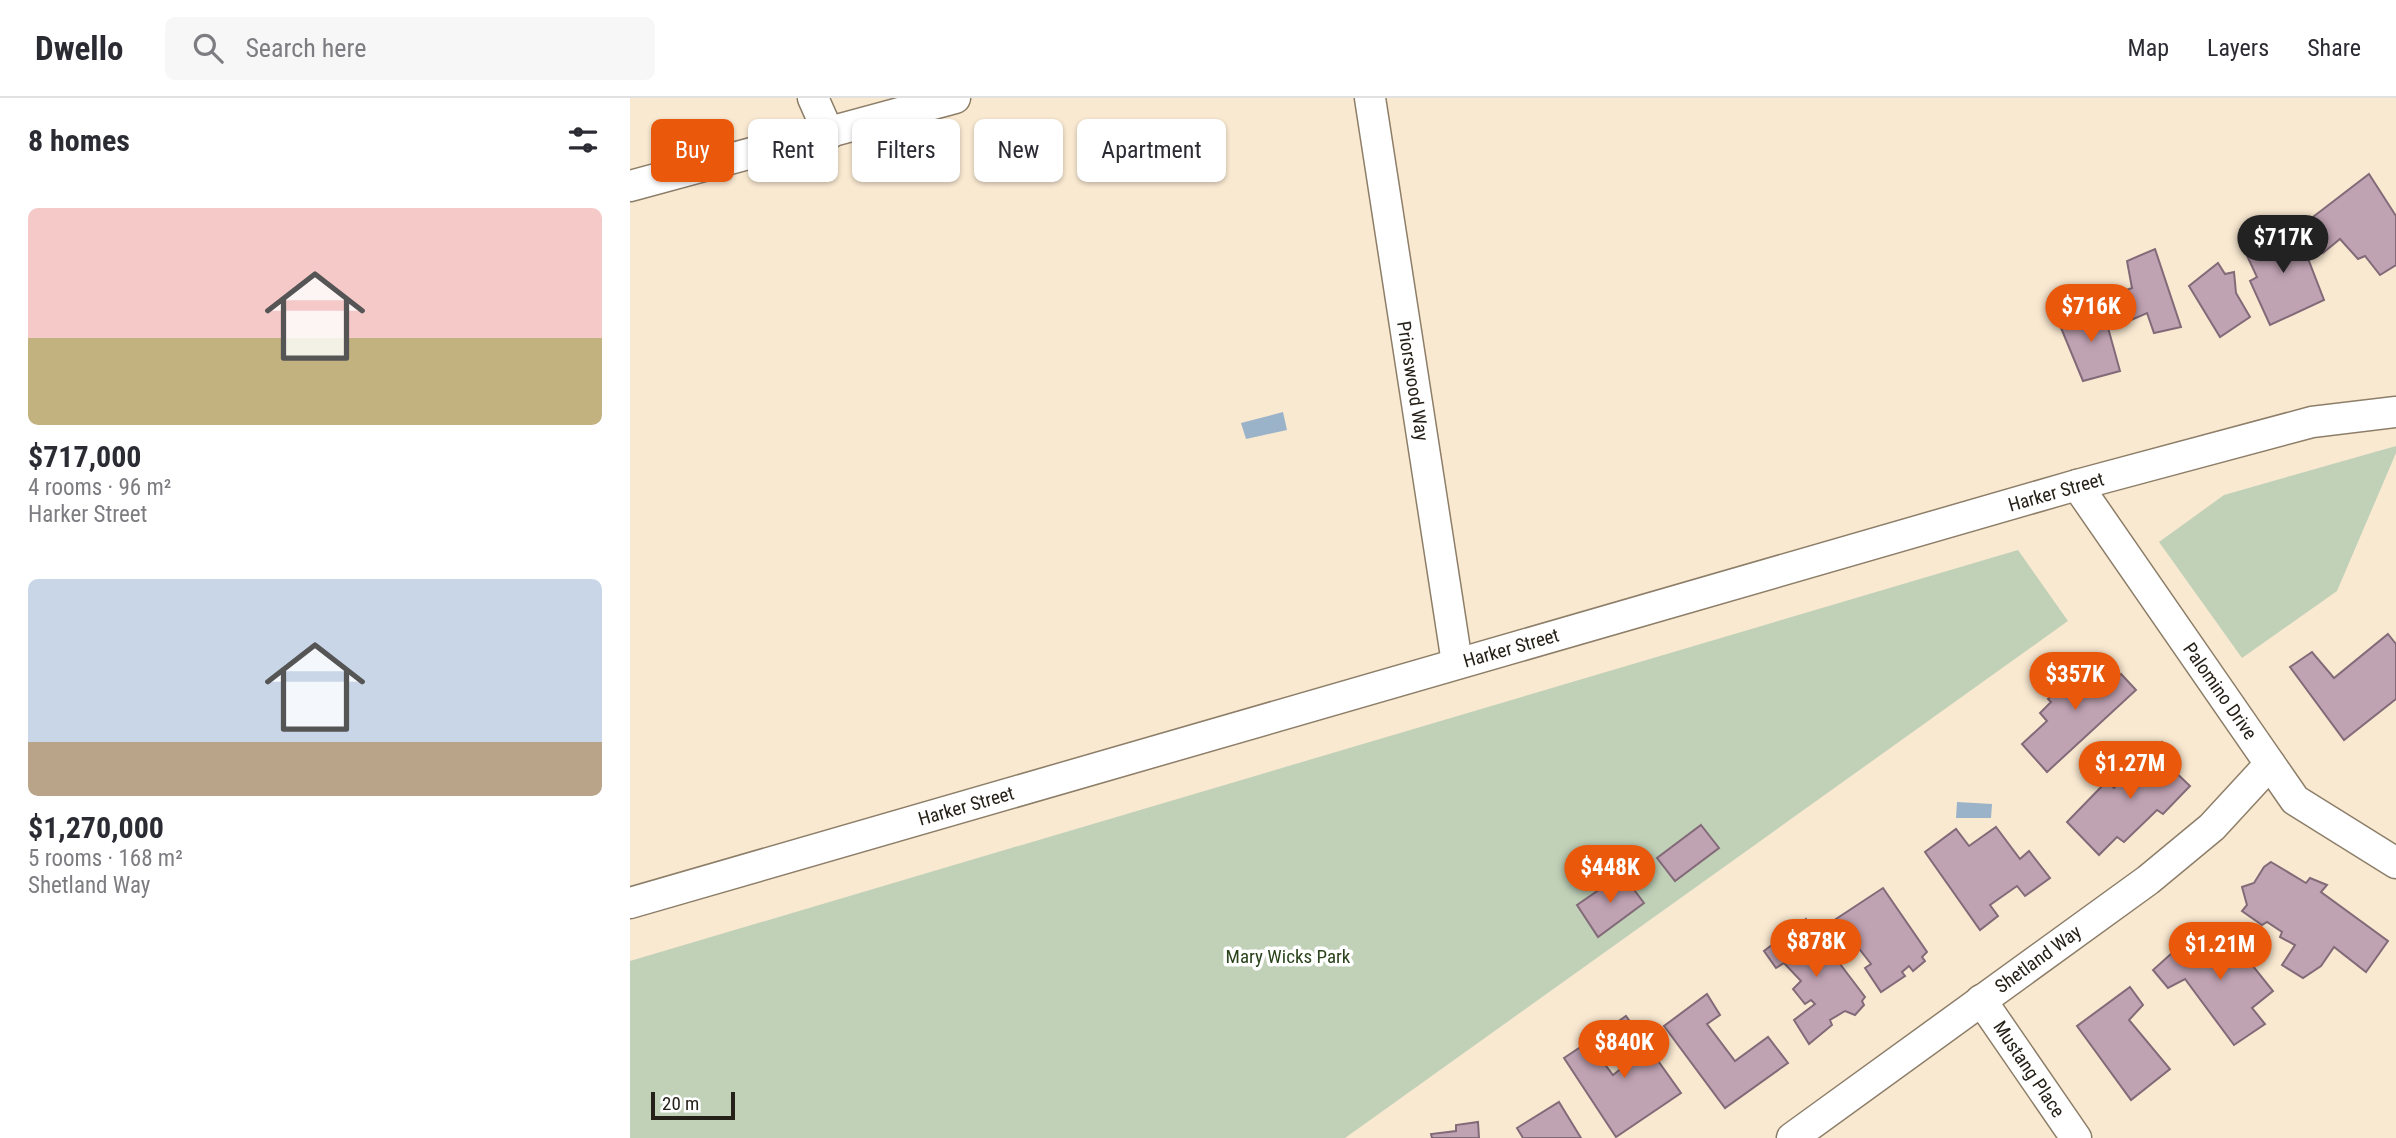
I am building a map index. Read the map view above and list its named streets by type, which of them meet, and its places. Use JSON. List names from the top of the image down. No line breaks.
{"streets":{"street":["Priorswood Way","Harker Street","Palomino Drive","Shetland Way","Mustang Place"]},"crossings":[["Priorswood Way","Harker Street"],["Harker Street","Palomino Drive"],["Palomino Drive","Shetland Way"],["Shetland Way","Mustang Place"]],"parks":["Mary Wicks Park"],"scale_bar":"20 m","page":{"header":"Dwello","search":"Search here","nav":["Map","Layers","Share"],"heading":"8 homes","chip":["Buy","Rent","Filters","New","Apartment"],"list":[{"name":"$717,000","note":"4 rooms · 96 m² · Harker Street"},{"name":"$1,270,000","note":"5 rooms · 168 m² · Shetland Way"}],"price":["$717K","$716K","$357K","$1.27M","$448K","$878K","$1.21M","$840K"],"scale":"20 m"}}
